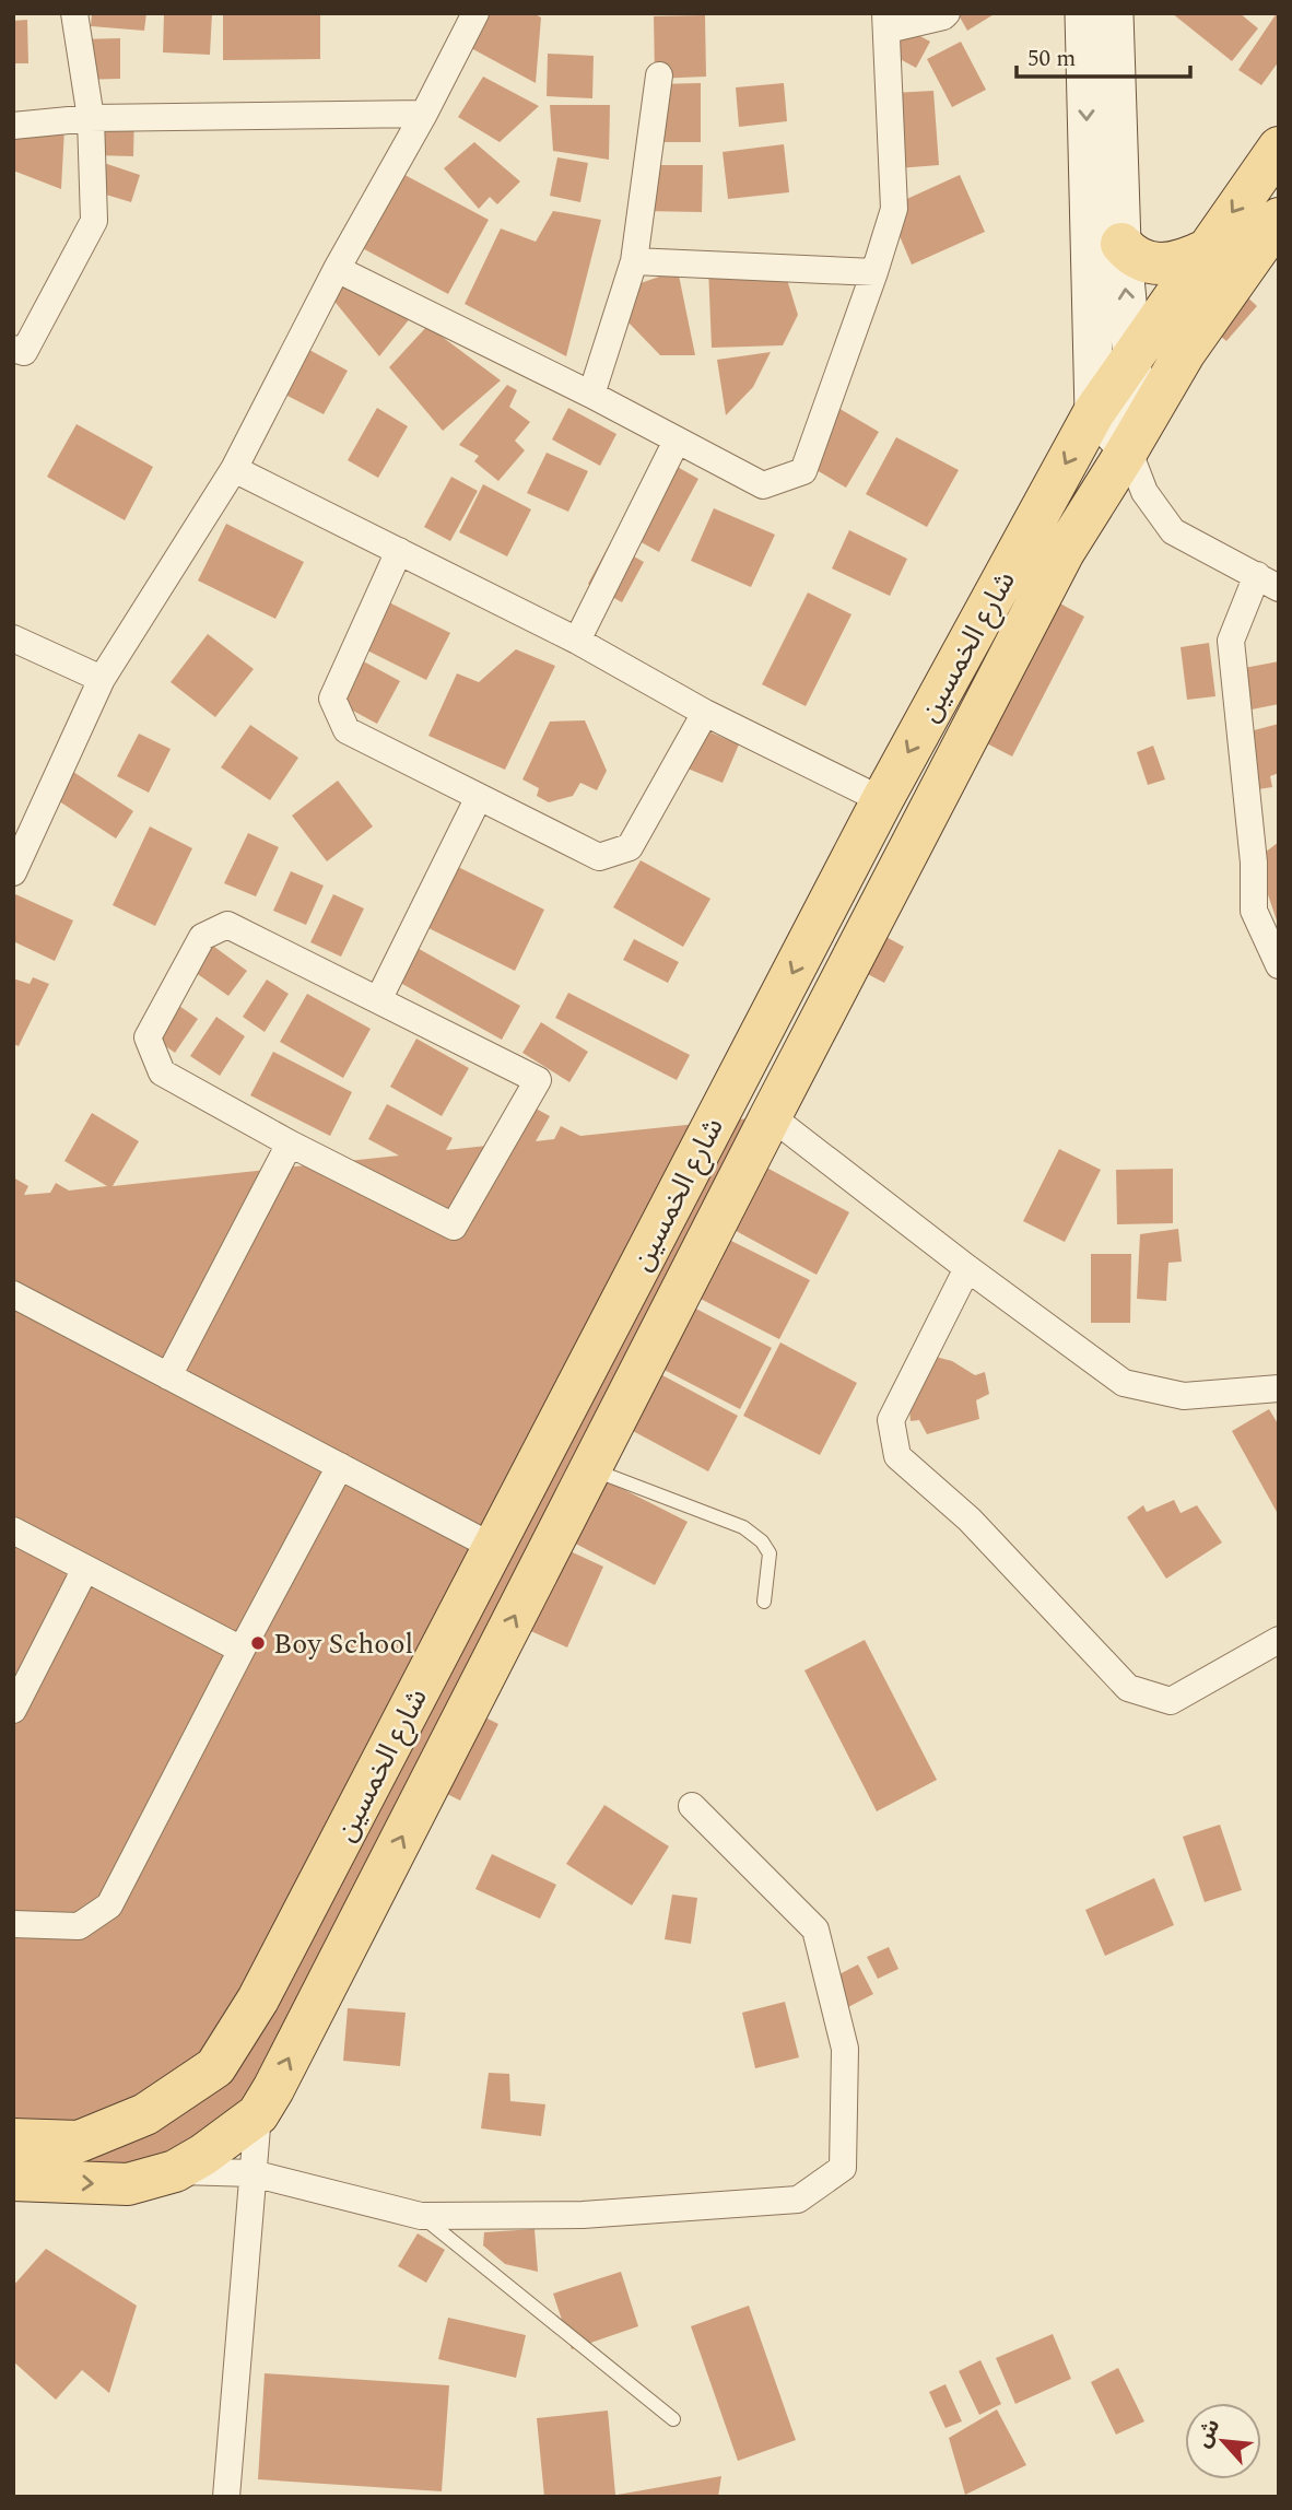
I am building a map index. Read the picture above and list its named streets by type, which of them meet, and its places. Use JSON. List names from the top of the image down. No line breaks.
{"streets":{"main road":["شارع الخمسين"]},"places":["Boy School"],"scale_bar":"50 m","north":"top left"}
